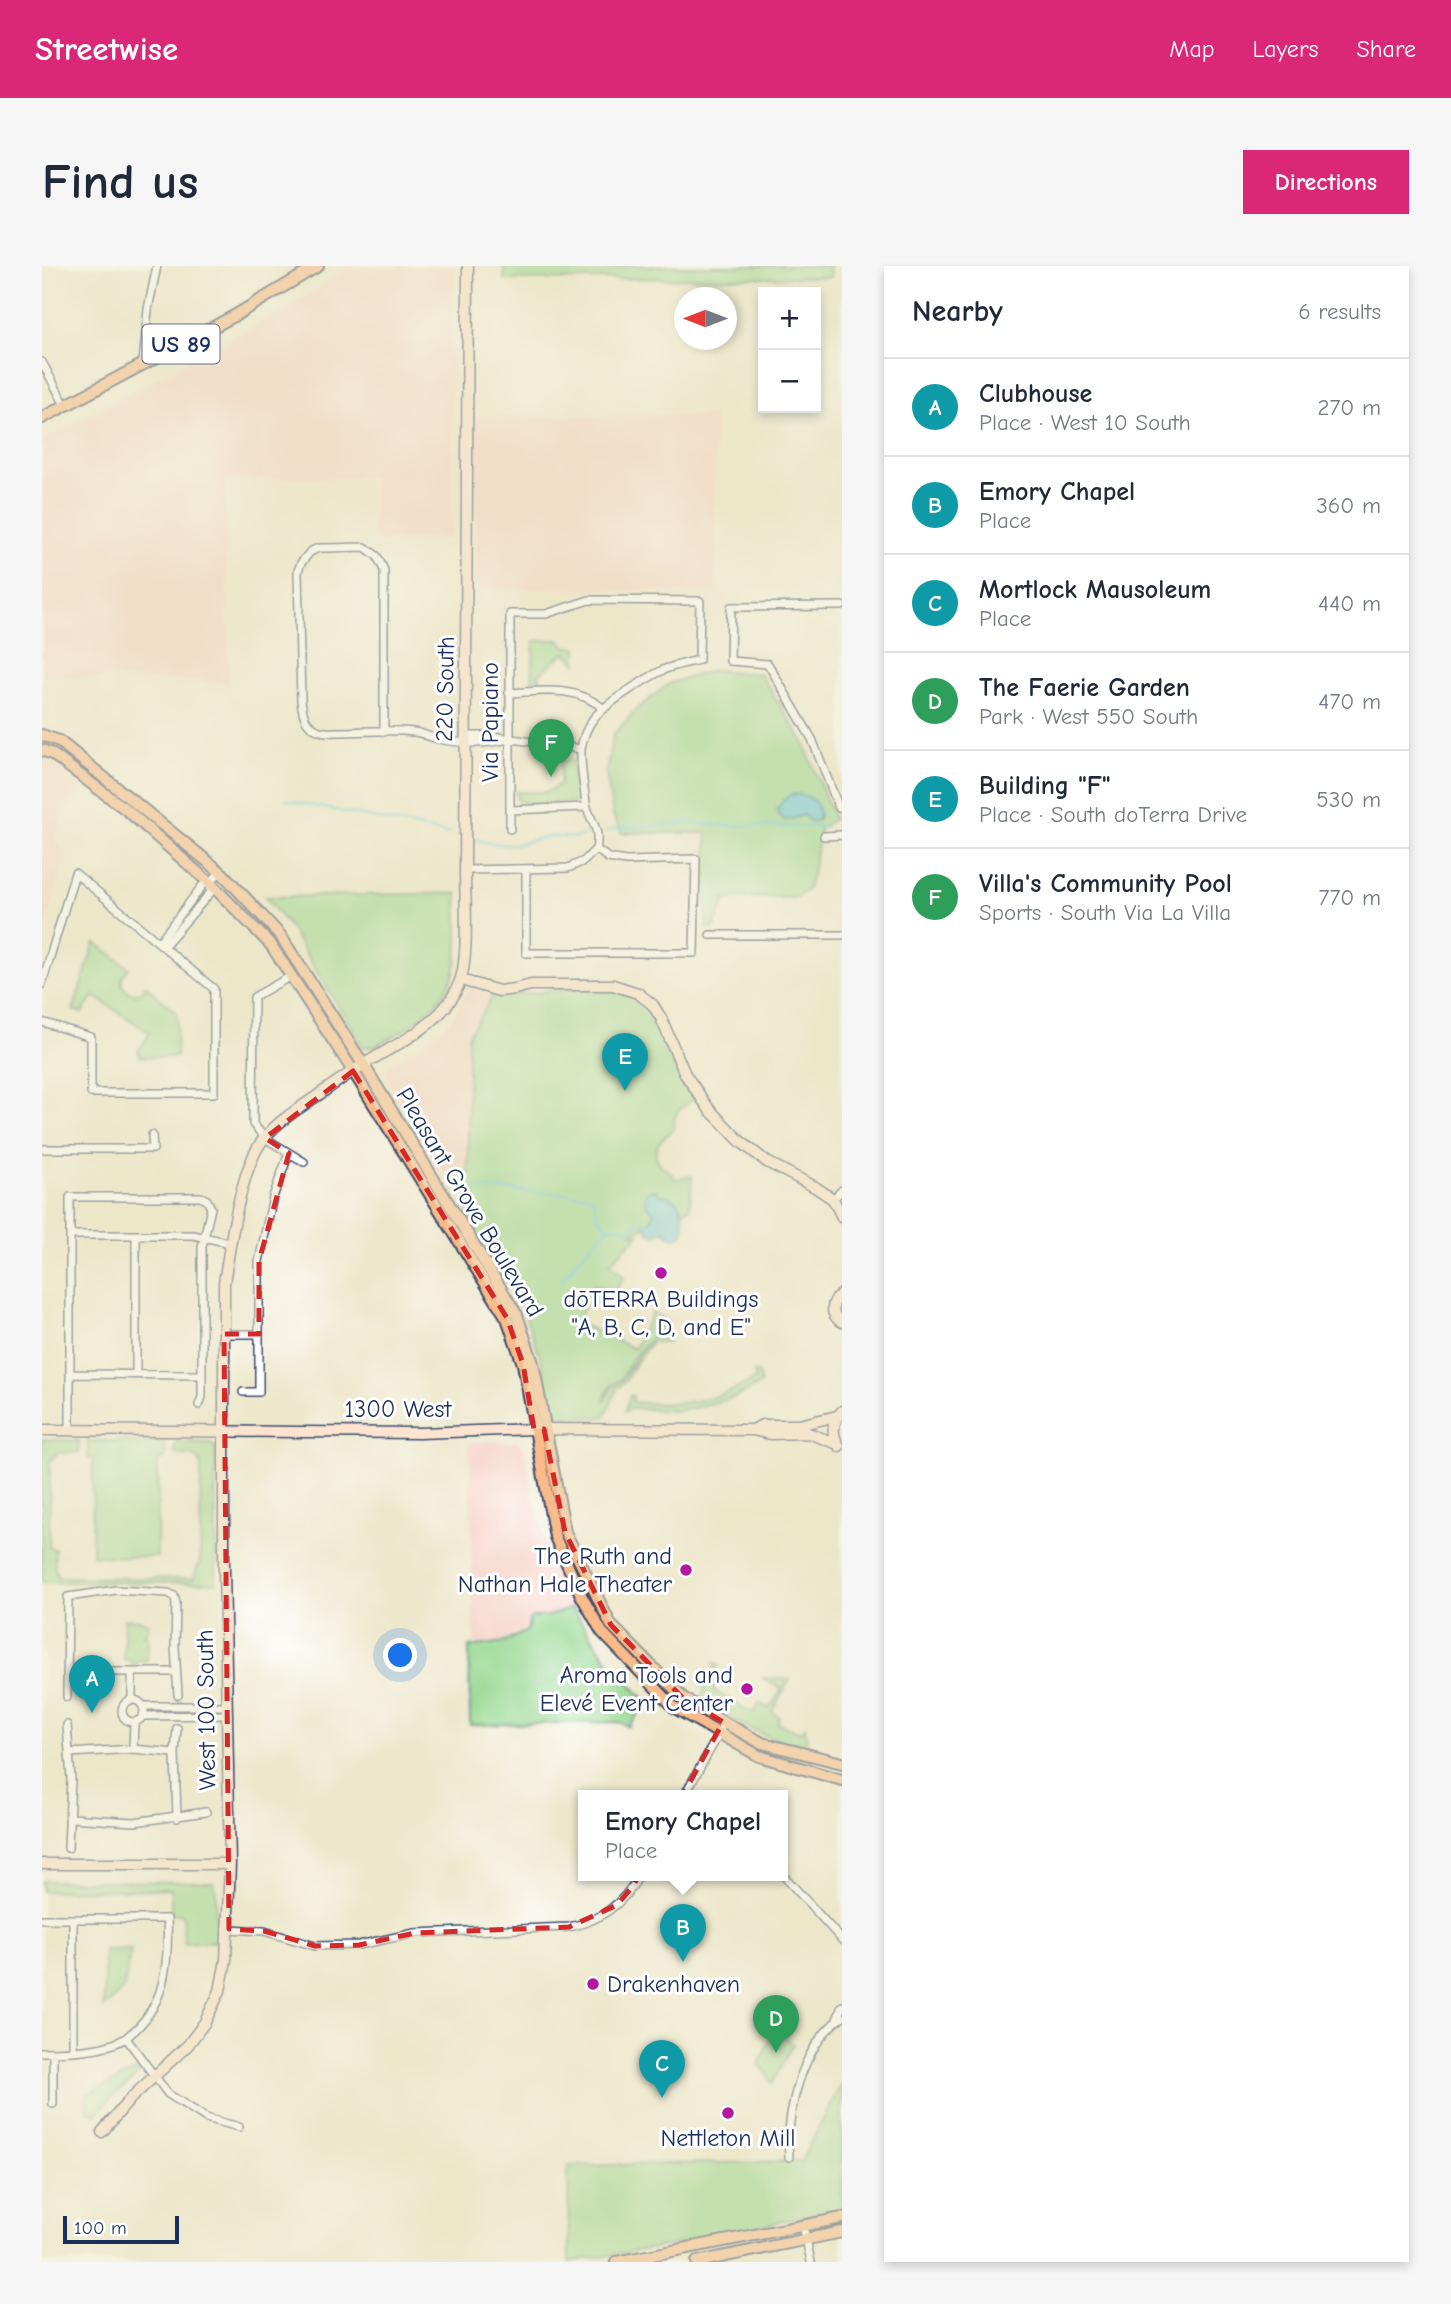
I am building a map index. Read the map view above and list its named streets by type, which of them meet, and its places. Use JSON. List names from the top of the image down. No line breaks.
{"streets":{"main road":["US 89","Pleasant Grove Boulevard"],"street":["220 South","Via Papiano","1300 West","West 100 South"]},"crossings":[["220 South","Pleasant Grove Boulevard"],["220 South","West 100 South"],["Pleasant Grove Boulevard","1300 West"],["1300 West","West 100 South"]],"places":["dōTERRA Buildings \"A, B, C, D, and E\"","The Ruth and Nathan Hale Theater","Aroma Tools and Elevé Event Center","Drakenhaven","Nettleton Mill"],"scale_bar":"100 m","north":"left","page":{"header":"Streetwise","nav":["Map","Layers","Share"],"buttons":"Directions","title":"Find us","heading":["Nearby","6 results"],"map_buttons":["+","−"],"list":[{"mark":"A","name":"Clubhouse","note":"Place · West 10 South","value":"270 m"},{"mark":"B","name":"Emory Chapel","note":"Place","value":"360 m"},{"mark":"C","name":"Mortlock Mausoleum","note":"Place","value":"440 m"},{"mark":"D","name":"The Faerie Garden","note":"Park · West 550 South","value":"470 m"},{"mark":"E","name":"Building \"F\"","note":"Place · South doTerra Drive","value":"530 m"},{"mark":"F","name":"Villa's Community Pool","note":"Sports · South Via La Villa","value":"770 m"}],"pins":["F","E","A","B","D","C"],"popup":["Emory Chapel","Place"],"scale":"100 m"}}
